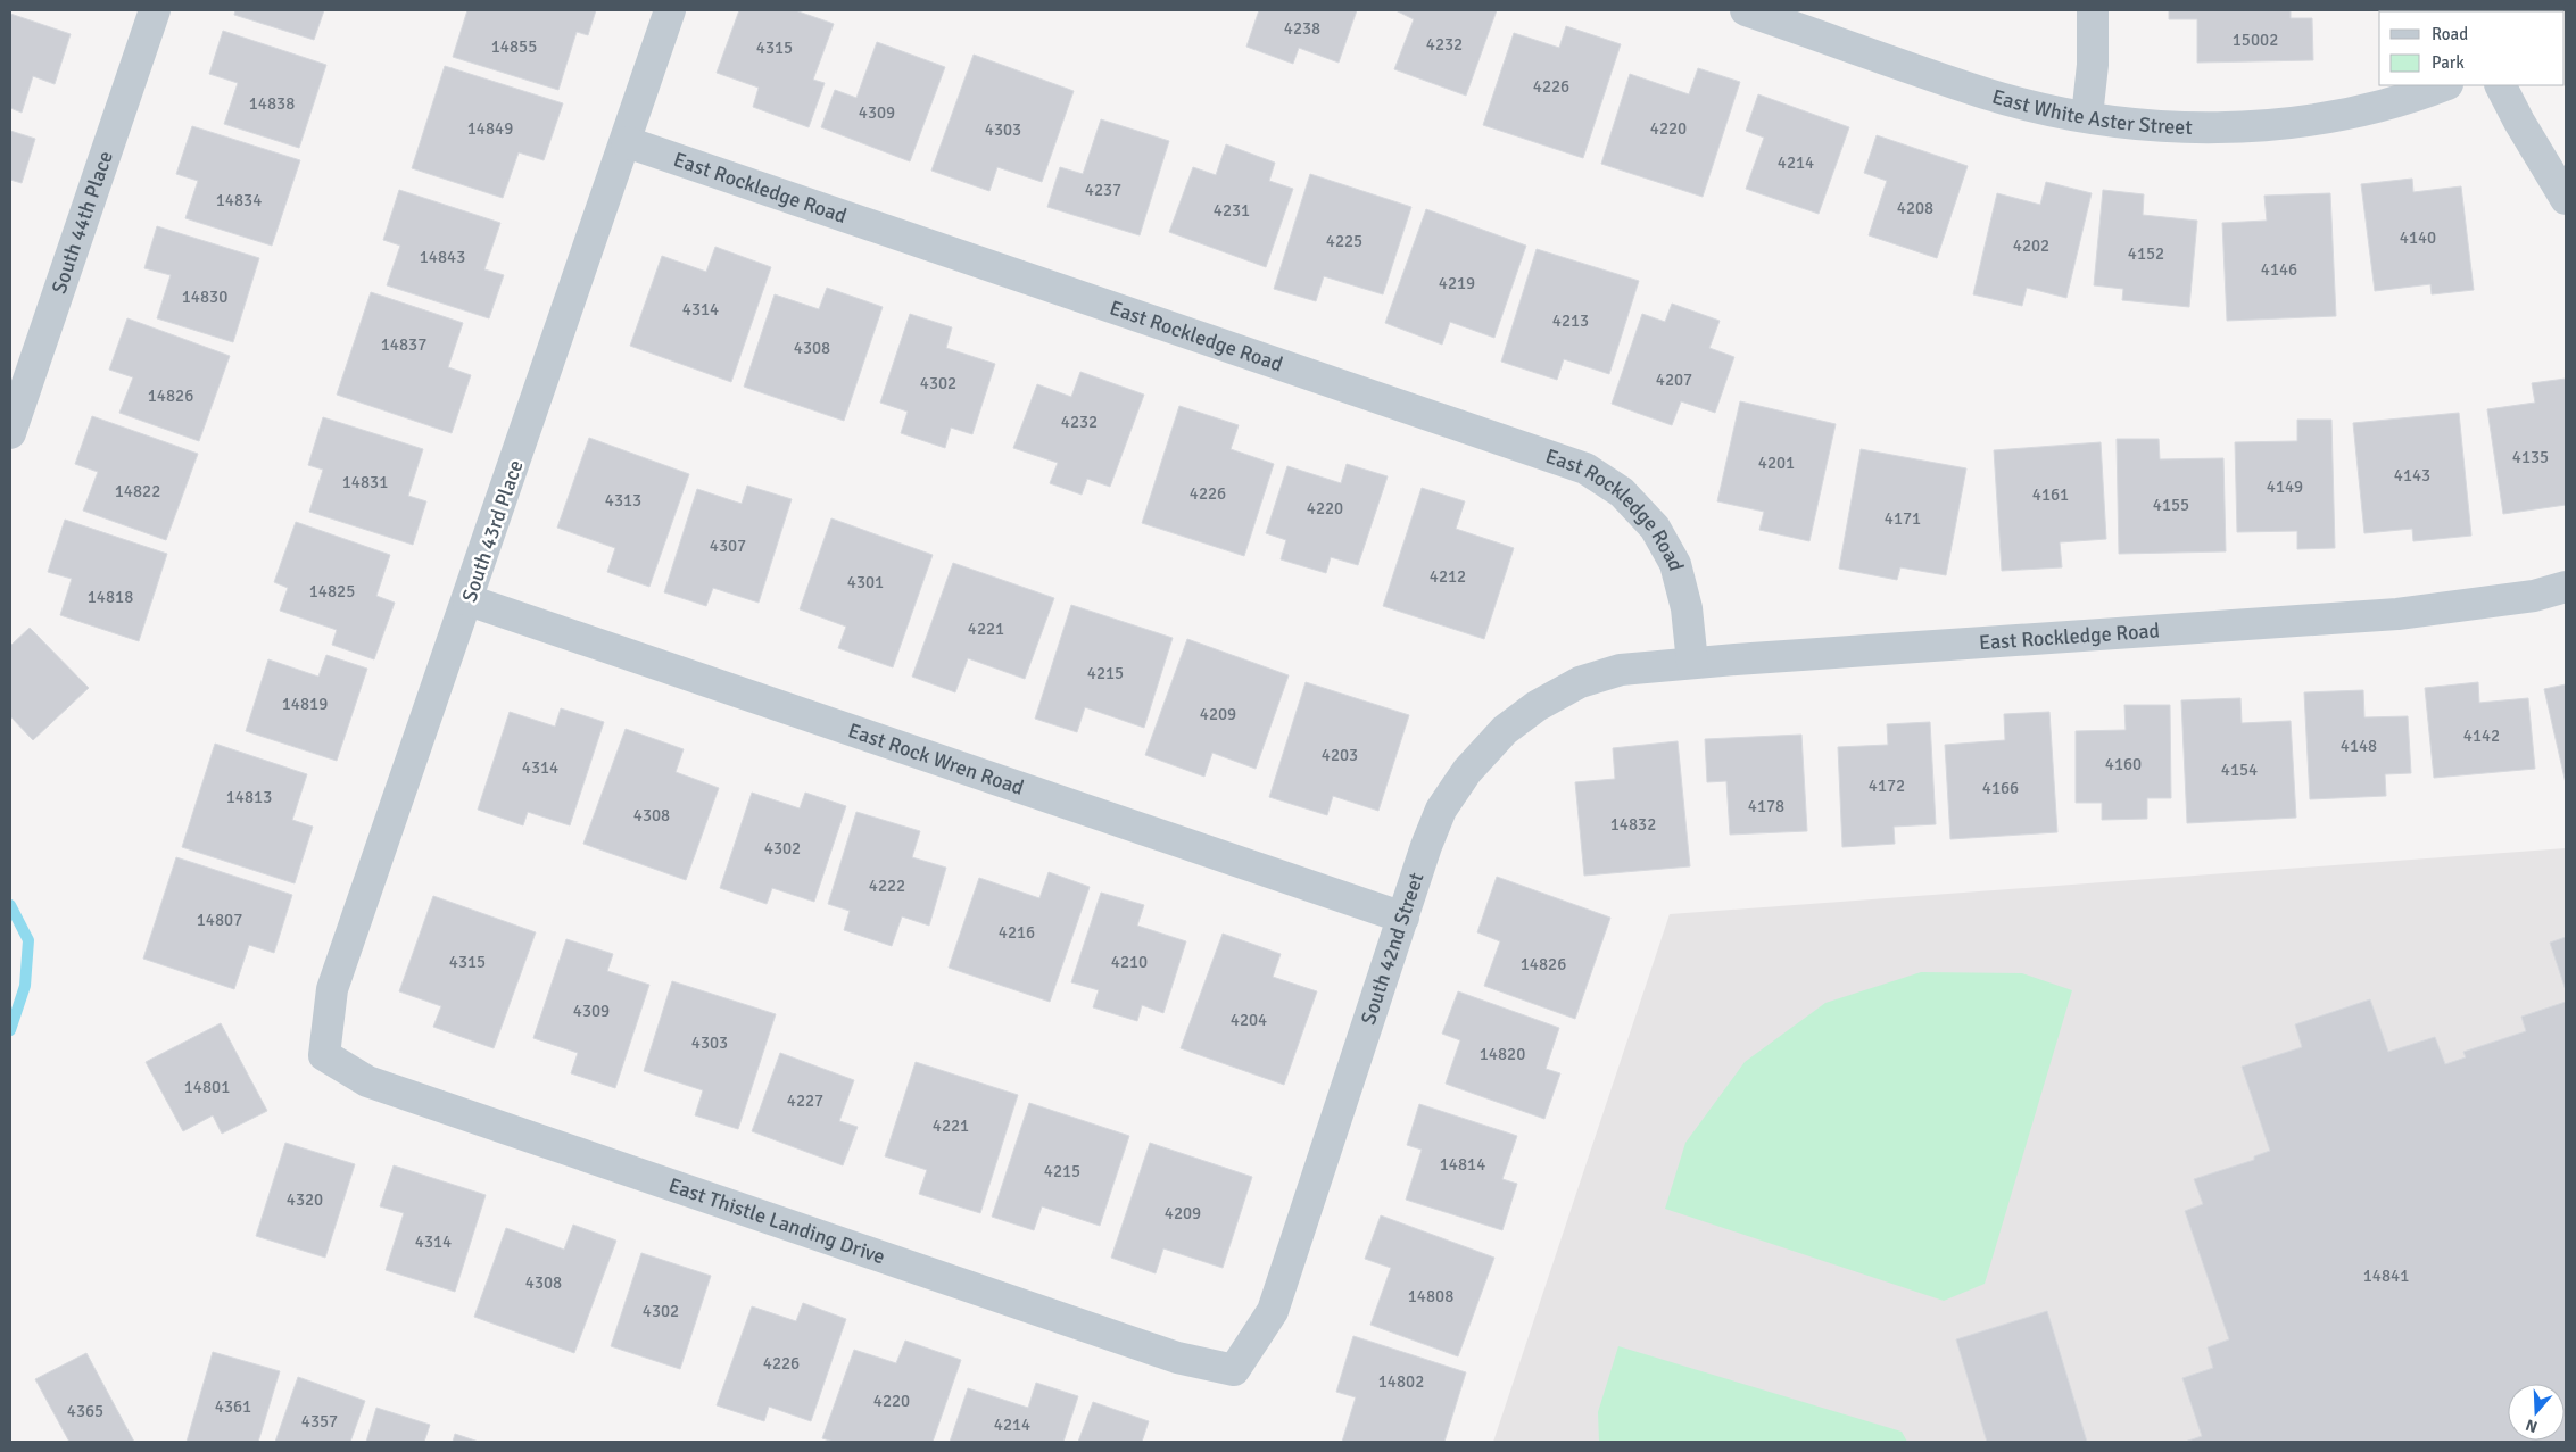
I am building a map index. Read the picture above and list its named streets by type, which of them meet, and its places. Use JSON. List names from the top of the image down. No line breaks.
{"streets":{"street":["East White Aster Street","East Rockledge Road","South 44th Place","South 43rd Place","East Rock Wren Road","South 42nd Street","East Thistle Landing Drive"]},"crossings":[["East Rockledge Road","South 43rd Place"],["East Rockledge Road","South 42nd Street"],["South 43rd Place","East Rock Wren Road"],["South 43rd Place","East Thistle Landing Drive"],["East Rock Wren Road","South 42nd Street"],["South 42nd Street","East Thistle Landing Drive"]],"house_numbers":["4238","15002","4232","14855","4315","4226","14838","4309","14849","4220","4303","4214","4237","14834","4208","4231","4140","4225","4202","4152","14843","4146","4219","14830","4314","4213","14837","4308","4207","4302","14826","4232","4135","4201","4143","14831","4149","14822","4226","4161","4313","4155","4220","4171","4307","4212","4301","14825","14818","4221","4215","14819","4209","4142","4148","4203","4160","4314","4154","4172","4166","14813","4178","4308","14832","4302","4222","14807","4216","4315","4210","14826","4309","4204","4303","14820","14801","4227","4221","14814","4215","4320","4209","4314","14841","4308","14808","4302","4226","14802","4220","4361","4365","4357","4214"],"legend":["Road","Park"],"north":"bottom"}
